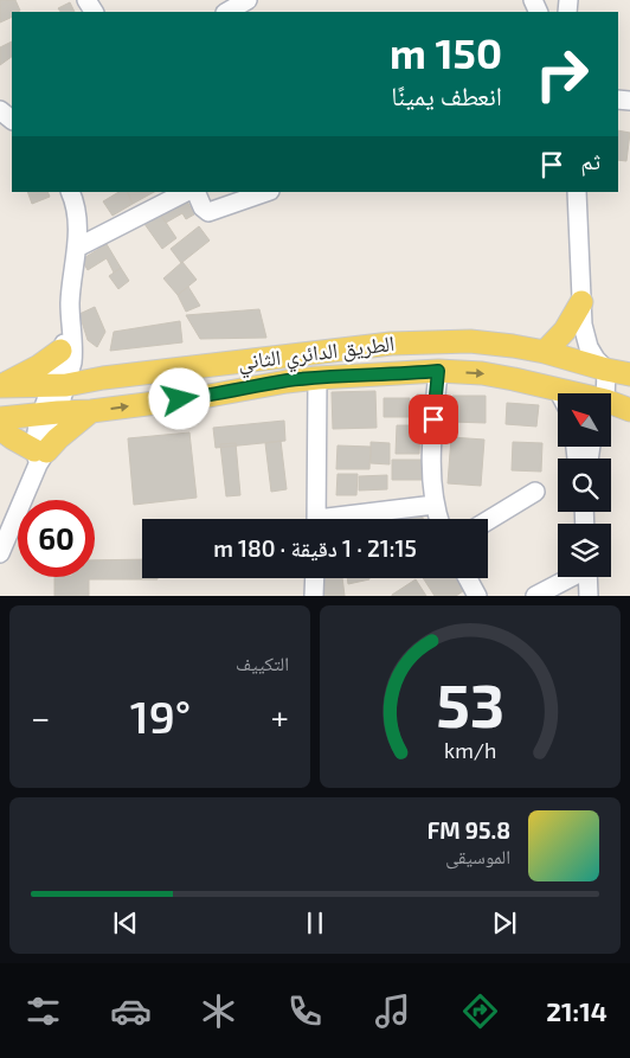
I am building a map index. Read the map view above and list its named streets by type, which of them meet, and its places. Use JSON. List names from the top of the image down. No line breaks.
{"streets":{"main road":["الطريق الدائري الثاني"]},"north":"top left","page":{"turn":["150 m","انعطف يمينًا"],"then":"ثم","limit":"60","trip":"21:15 · 1 دقيقة · 180 m","tile":"التكييف","heat":["−","19°","+"],"song":["95.8 FM","الموسيقى"],"tabs":"21:14","gauge":["53","km/h"]}}
